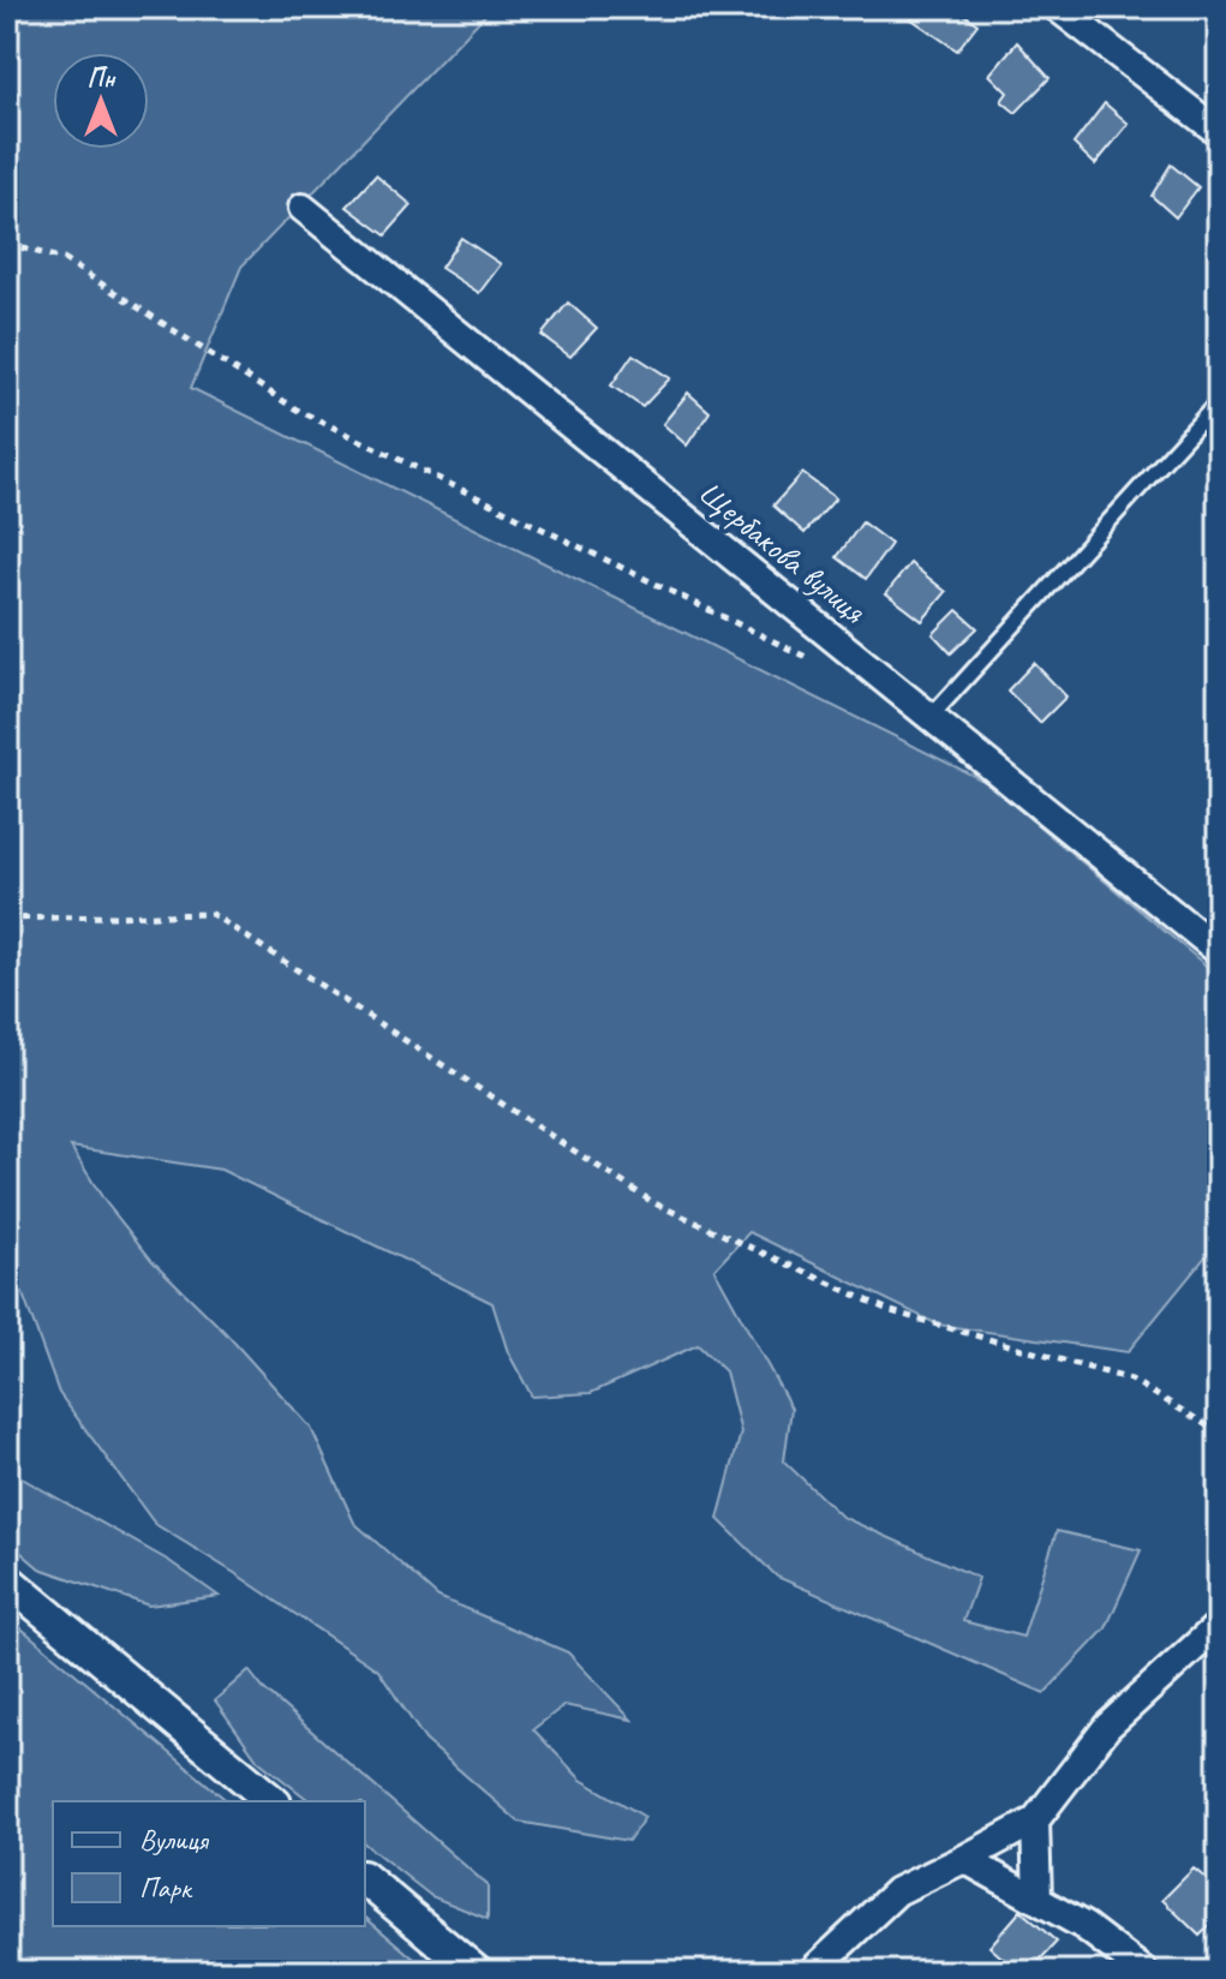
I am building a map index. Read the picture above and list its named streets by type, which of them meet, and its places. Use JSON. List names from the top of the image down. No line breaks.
{"streets":{"street":["Щербакова вулиця"]},"legend":["Вулиця","Парк"],"north":"top"}
